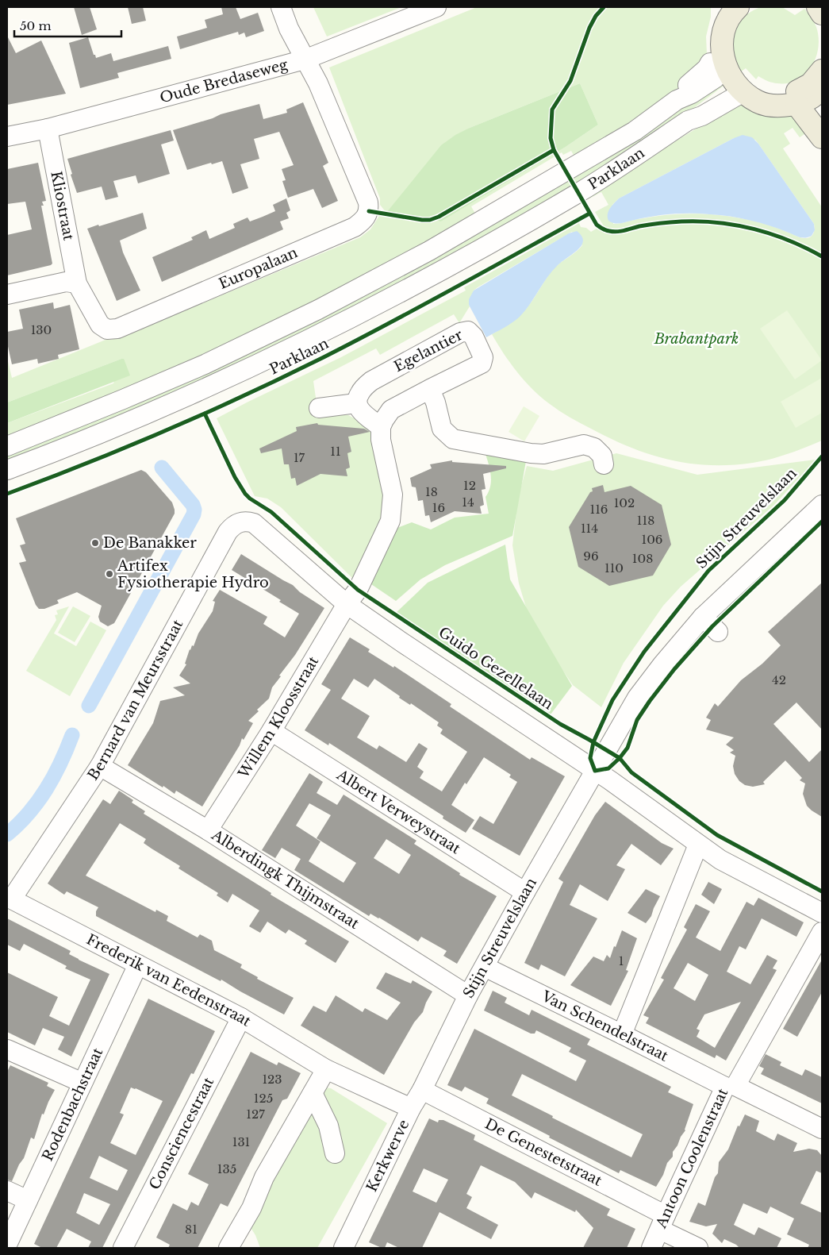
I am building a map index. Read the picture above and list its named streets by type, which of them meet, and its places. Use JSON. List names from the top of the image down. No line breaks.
{"streets":{"street":["Oude Bredaseweg","Parklaan","Kliostraat","Europalaan","Egelantier","Stijn Streuvelslaan","Bernard van Meursstraat","Willem Kloosstraat","Albert Verweystraat","Alberdingk Thijmstraat","Frederik van Eedenstraat","Van Schendelstraat","Rodenbachstraat","Consciencestraat","De Genestetstraat","Kerkwerve","Antoon Coolenstraat"],"cycle path":["Guido Gezellelaan"]},"crossings":[["Oude Bredaseweg","Kliostraat"],["Oude Bredaseweg","Europalaan"],["Kliostraat","Europalaan"],["Stijn Streuvelslaan","Albert Verweystraat"],["Stijn Streuvelslaan","Alberdingk Thijmstraat"],["Stijn Streuvelslaan","Van Schendelstraat"],["Stijn Streuvelslaan","De Genestetstraat"],["Stijn Streuvelslaan","Kerkwerve"],["Bernard van Meursstraat","Willem Kloosstraat"],["Bernard van Meursstraat","Alberdingk Thijmstraat"],["Bernard van Meursstraat","Frederik van Eedenstraat"],["Willem Kloosstraat","Albert Verweystraat"],["Willem Kloosstraat","Alberdingk Thijmstraat"],["Frederik van Eedenstraat","Rodenbachstraat"],["Frederik van Eedenstraat","Consciencestraat"],["Frederik van Eedenstraat","Kerkwerve"],["Van Schendelstraat","Antoon Coolenstraat"],["De Genestetstraat","Antoon Coolenstraat"]],"parks":["Brabantpark"],"places":["De Banakker","Artifex Fysiotherapie Hydro"],"house_numbers":["130","11","17","12","18","14","102","16","116","118","114","106","96","108","110","42","1","123","125","127","131","135","81"],"scale_bar":"50 m"}
